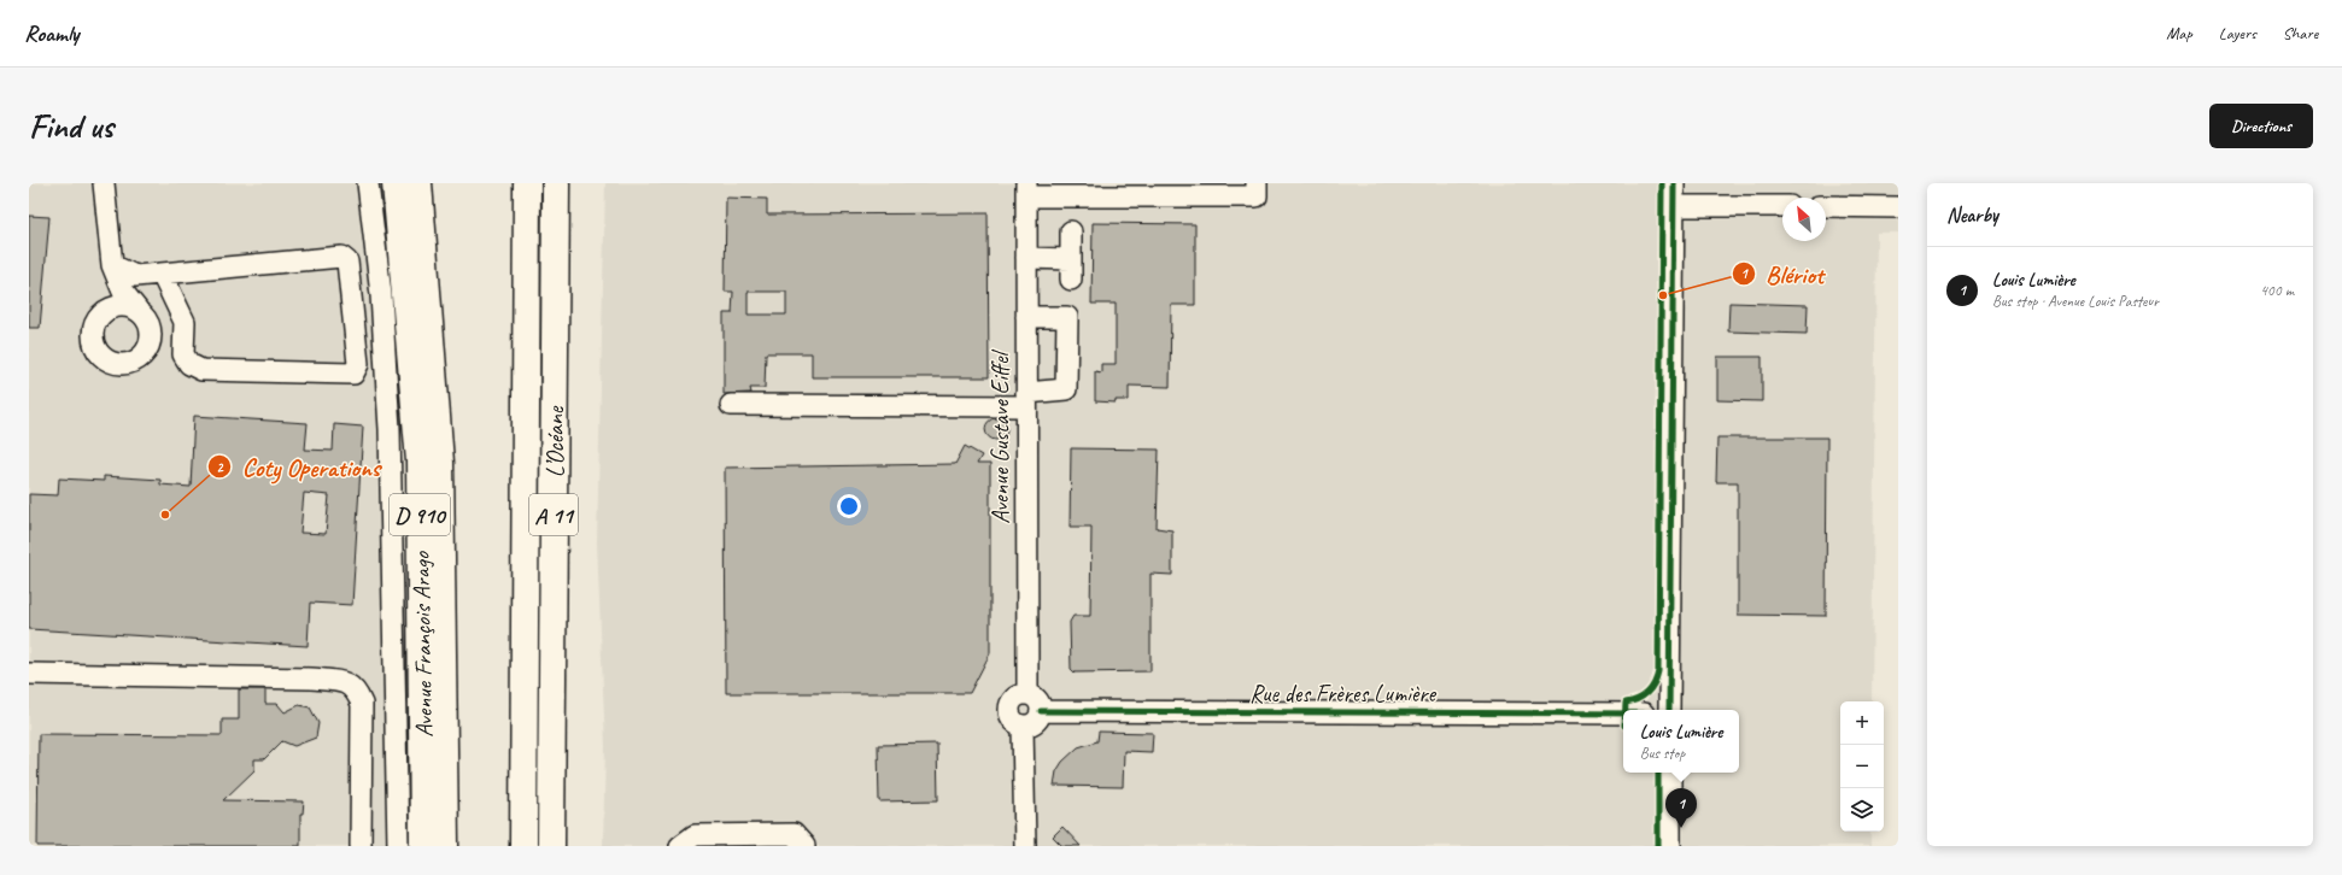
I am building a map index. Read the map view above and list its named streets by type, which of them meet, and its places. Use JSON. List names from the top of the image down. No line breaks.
{"streets":{"main road":["L’Océane","D 910","A 11","Avenue François Arago"],"street":["Avenue Gustave Eiffel","Rue des Frères Lumière"]},"crossings":[["Avenue Gustave Eiffel","Rue des Frères Lumière"]],"places":["Blériot","Coty Operations"],"north":"top left","page":{"header":"Roamly","nav":["Map","Layers","Share"],"buttons":"Directions","title":"Find us","heading":"Nearby","list":[{"mark":"1","name":"Louis Lumière","note":"Bus stop · Avenue Louis Pasteur","value":"400 m"}],"map_buttons":["+","−"],"popup":["Louis Lumière","Bus stop"],"pins":"1"}}
